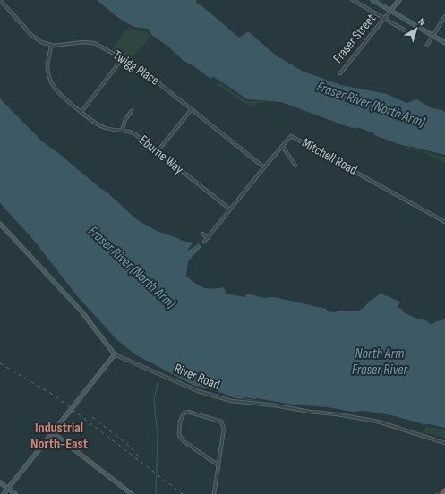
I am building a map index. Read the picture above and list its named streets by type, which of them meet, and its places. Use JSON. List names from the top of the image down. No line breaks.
{"streets":{"street":["Fraser Street","Twigg Place","Eburne Way","Mitchell Road","River Road"]},"crossings":[["Twigg Place","Eburne Way"],["Twigg Place","Mitchell Road"],["Eburne Way","Mitchell Road"]],"districts":["Industrial North-East"],"water":["Fraser River (North Arm)","North Arm Fraser River"],"north":"top right"}
